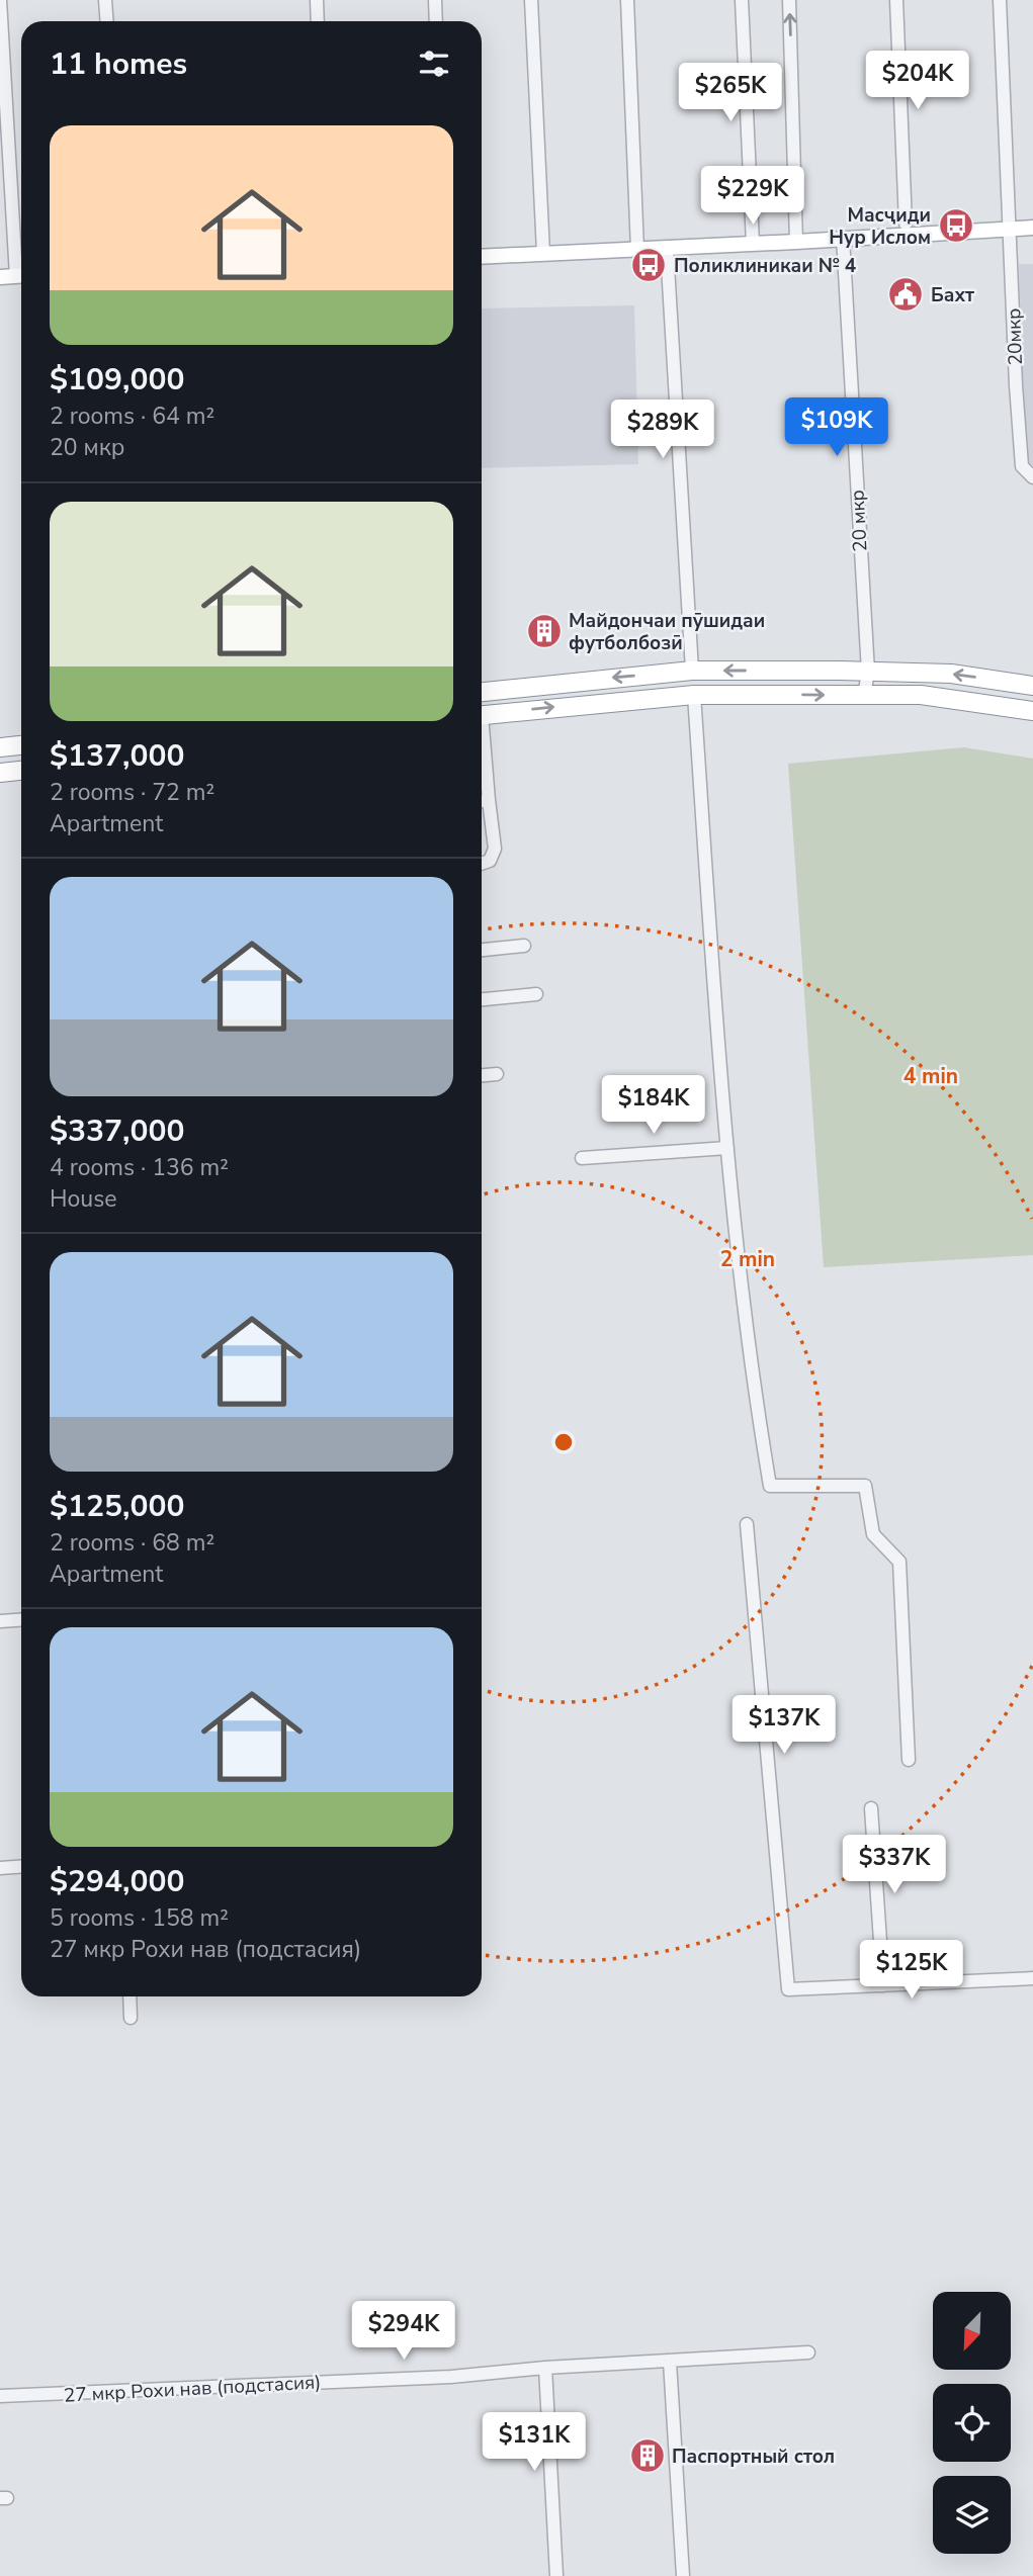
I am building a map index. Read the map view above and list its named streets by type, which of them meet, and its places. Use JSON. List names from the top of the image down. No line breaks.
{"streets":{"street":["20мкр","20 мкр","27 мкр Рохи нав (подстасия)"]},"places":{"bus stop":["Масҷиди Нур Ислом","Поликлиникаи № 4"],"public building":["Бахт"],"building":["Майдончаи пӯшидаи футболбозӣ","Паспортный стол"]},"north":"bottom left","page":{"heading":"11 homes","price":["$204K","$265K","$229K","$109K","$289K","$184K","$137K","$337K","$125K","$294K","$131K"],"list":[{"name":"$109,000","note":"2 rooms · 64 m² · 20 мкр"},{"name":"$137,000","note":"2 rooms · 72 m² · Apartment"},{"name":"$337,000","note":"4 rooms · 136 m² · House"},{"name":"$125,000","note":"2 rooms · 68 m² · Apartment"},{"name":"$294,000","note":"5 rooms · 158 m² · 27 мкр Рохи нав (подстасия)"}]},"rings":["4 min","2 min"]}
